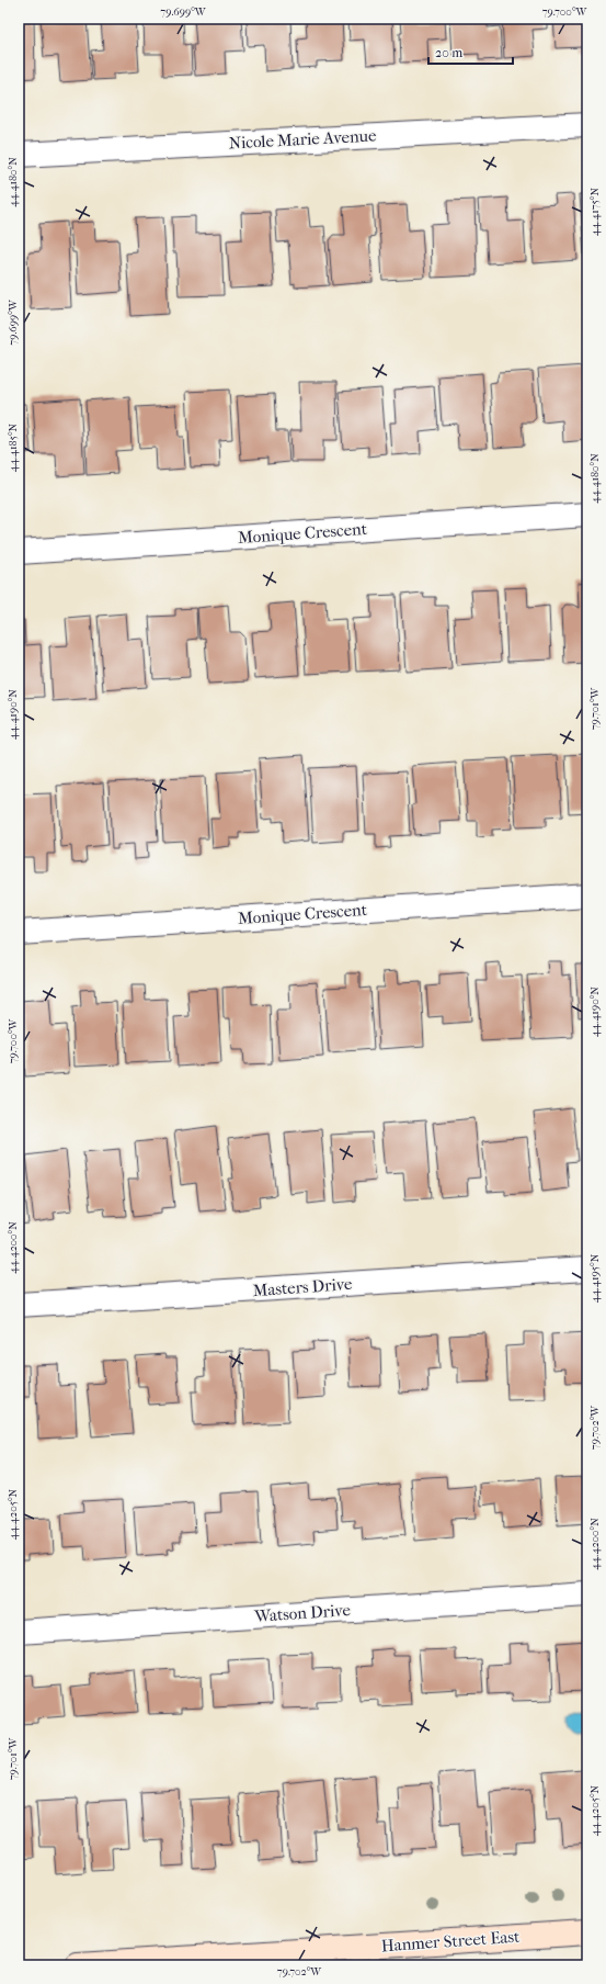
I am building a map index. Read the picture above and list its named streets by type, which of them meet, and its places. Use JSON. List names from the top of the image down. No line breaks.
{"streets":{"street":["Nicole Marie Avenue","Monique Crescent","Masters Drive","Watson Drive","Hanmer Street East"]},"scale_bar":"20 m","coordinates":["79.699°W","79.700°W","44.4180°N","44.4175°N","44.4185°N","79.701°W","44.4190°N","44.4200°N","44.4195°N","79.702°W","44.4205°N"]}
